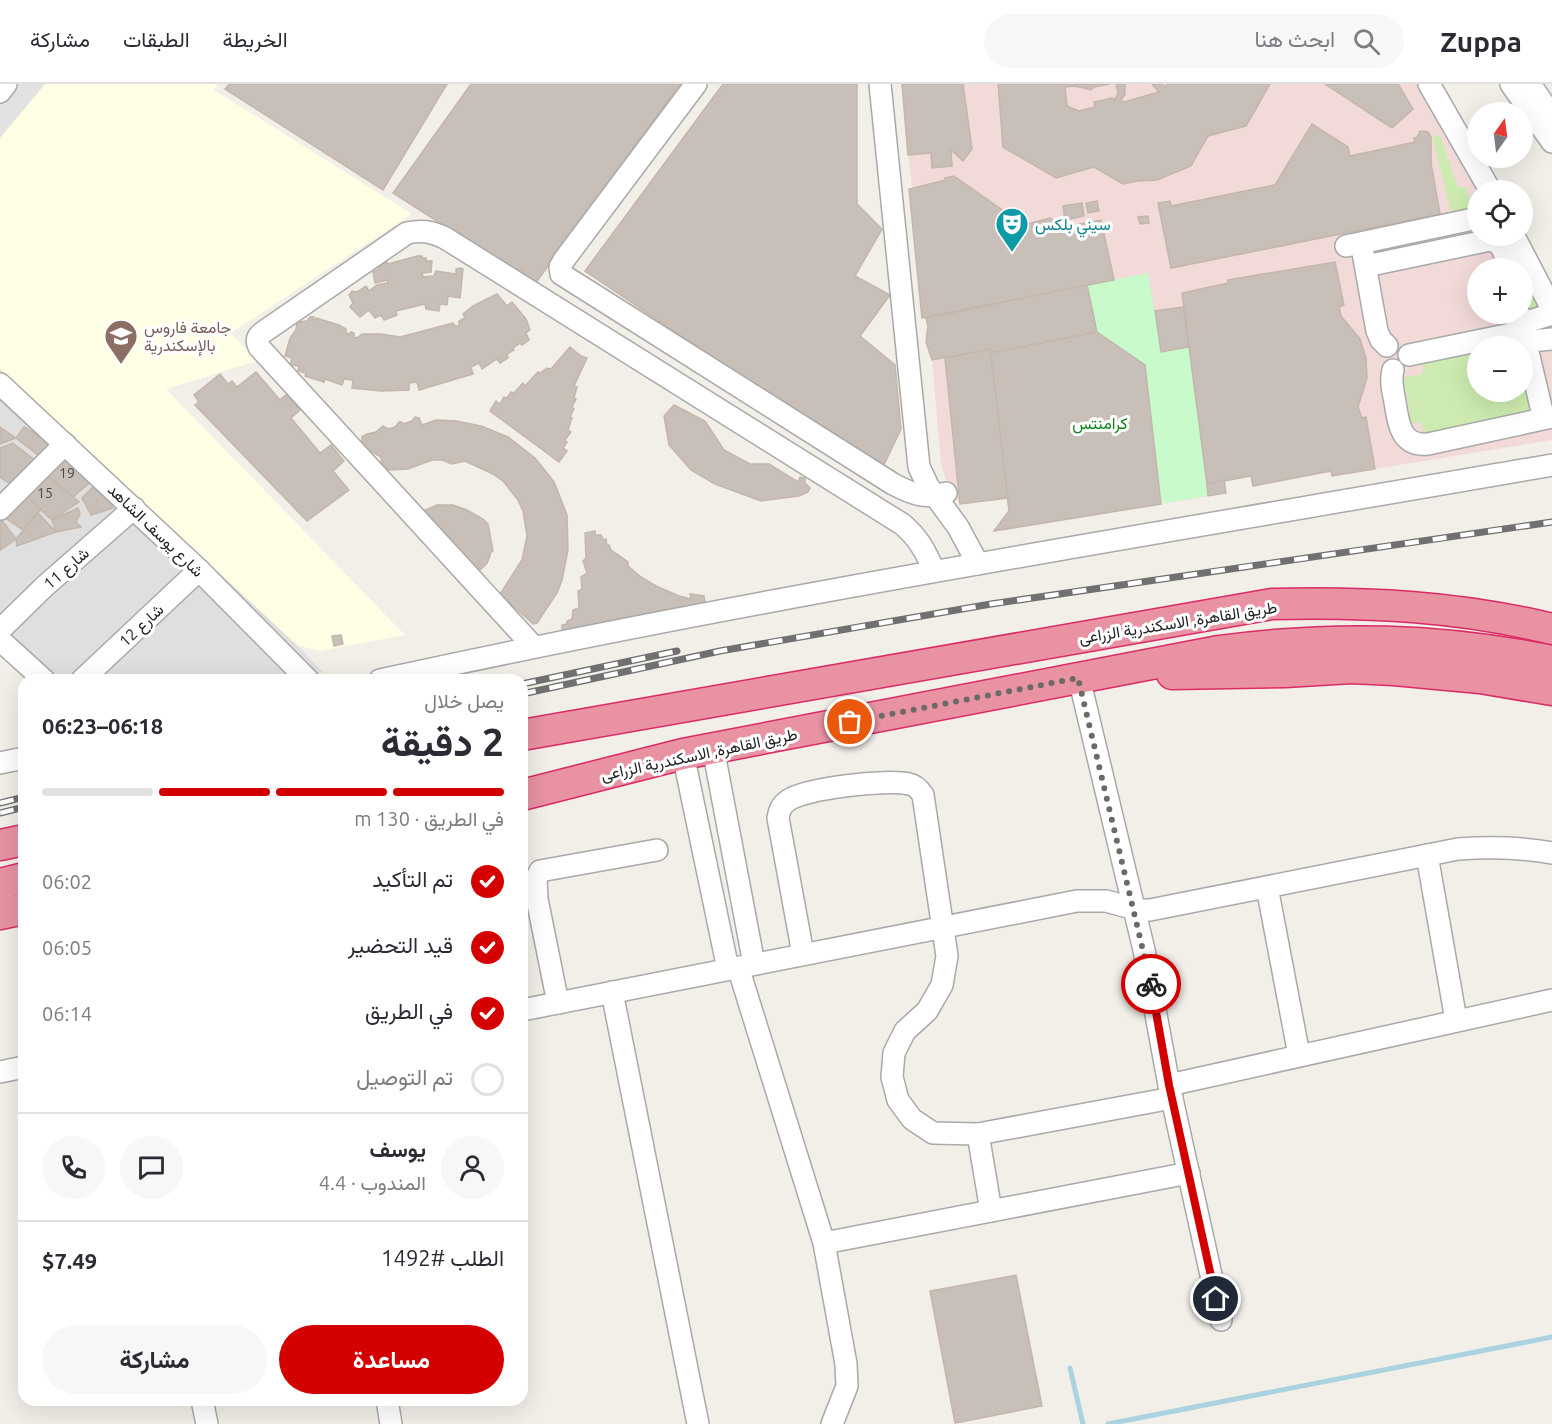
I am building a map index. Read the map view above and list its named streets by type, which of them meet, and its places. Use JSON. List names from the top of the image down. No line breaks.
{"streets":{"highway":["طريق القاهرة, الاسكندرية الزراعى"],"street":["شارع يوسف الشاهد","شارع 11","شارع 12"]},"crossings":[["شارع يوسف الشاهد","شارع 11"],["شارع يوسف الشاهد","شارع 12"]],"parks":["كرامنتس"],"places":{"theatre":["سيني بلكس"],"school or university":["جامعة فاروس بالإسكندرية"]},"house_numbers":["19","15"],"north":"top","page":{"header":"Zuppa","search":"ابحث هنا","nav":["الخريطة","الطبقات","مشاركة"],"map_buttons":["+","−"],"heading":["2 دقيقة","يصل خلال","06:18–06:23"],"panel":["يوسف","المندوب · 4.4","الطلب #1492","$7.49"],"bar":"في الطريق · 130 m","list":[["تم التأكيد","06:02"],["قيد التحضير","06:05"],["في الطريق","06:14"],"تم التوصيل"],"buttons":["مساعدة","مشاركة"]}}
